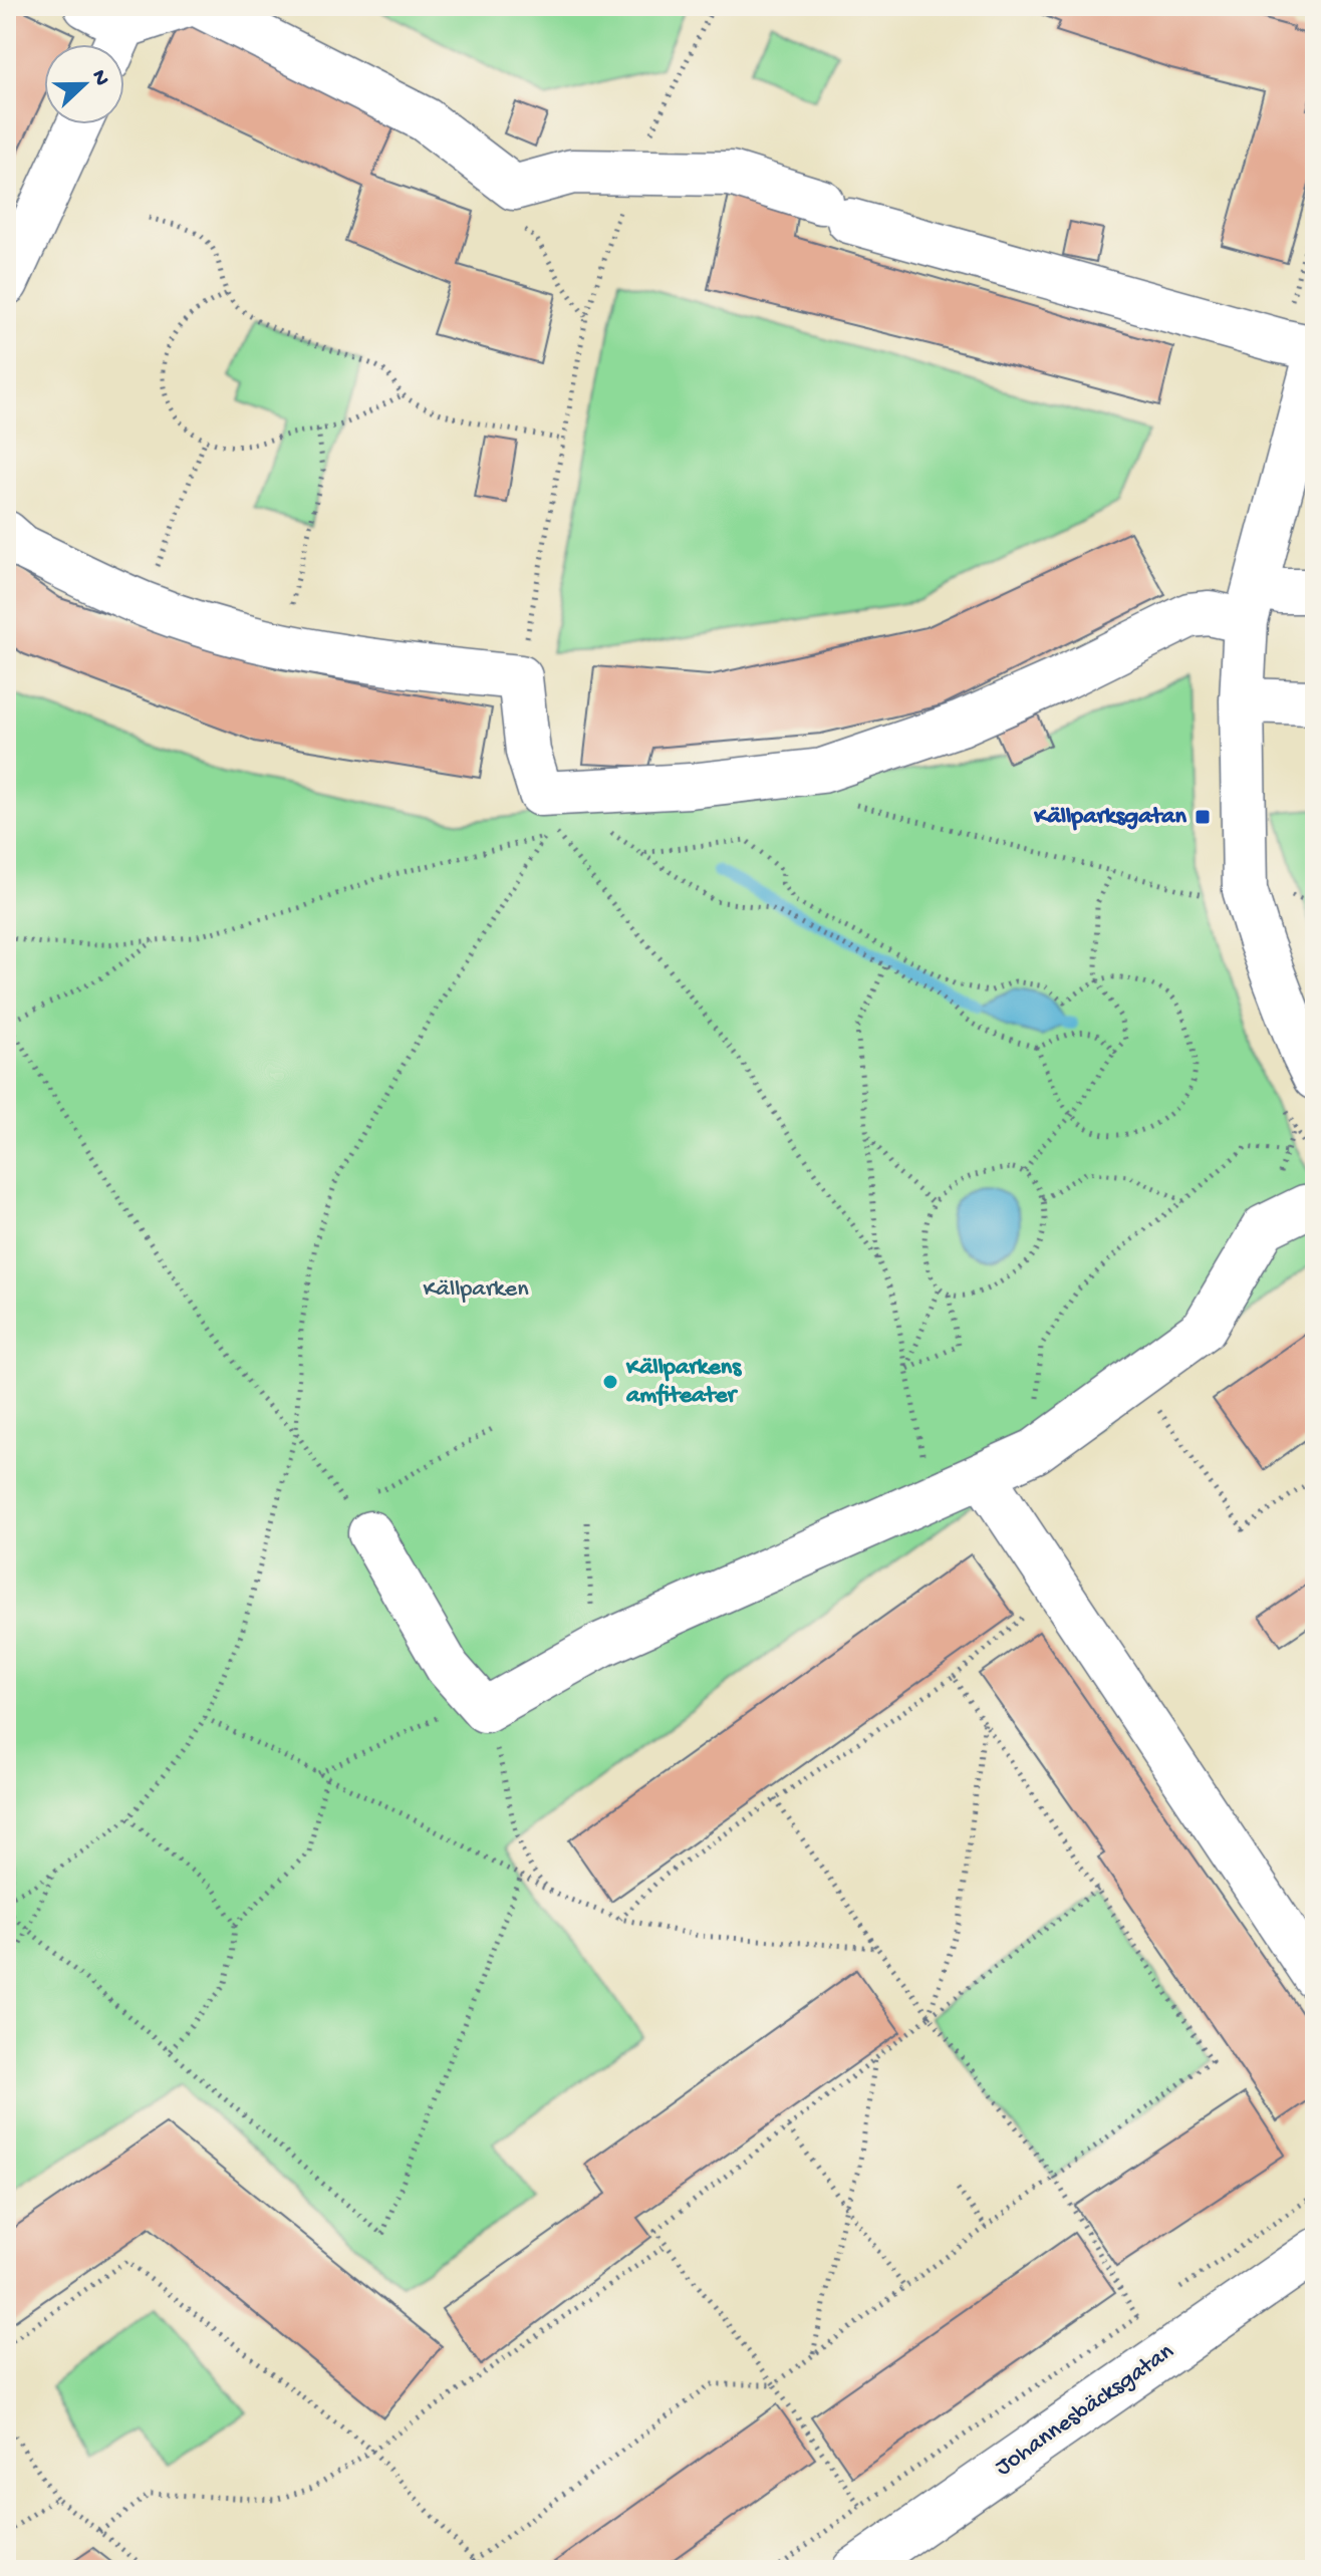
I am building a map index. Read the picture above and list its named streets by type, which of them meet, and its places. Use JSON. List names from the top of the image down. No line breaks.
{"streets":{"street":["Johannesbäcksgatan"]},"parks":["Källparken"],"places":{"transit":["Källparksgatan"],"other":["Källparkens amfiteater"]},"north":"right"}
